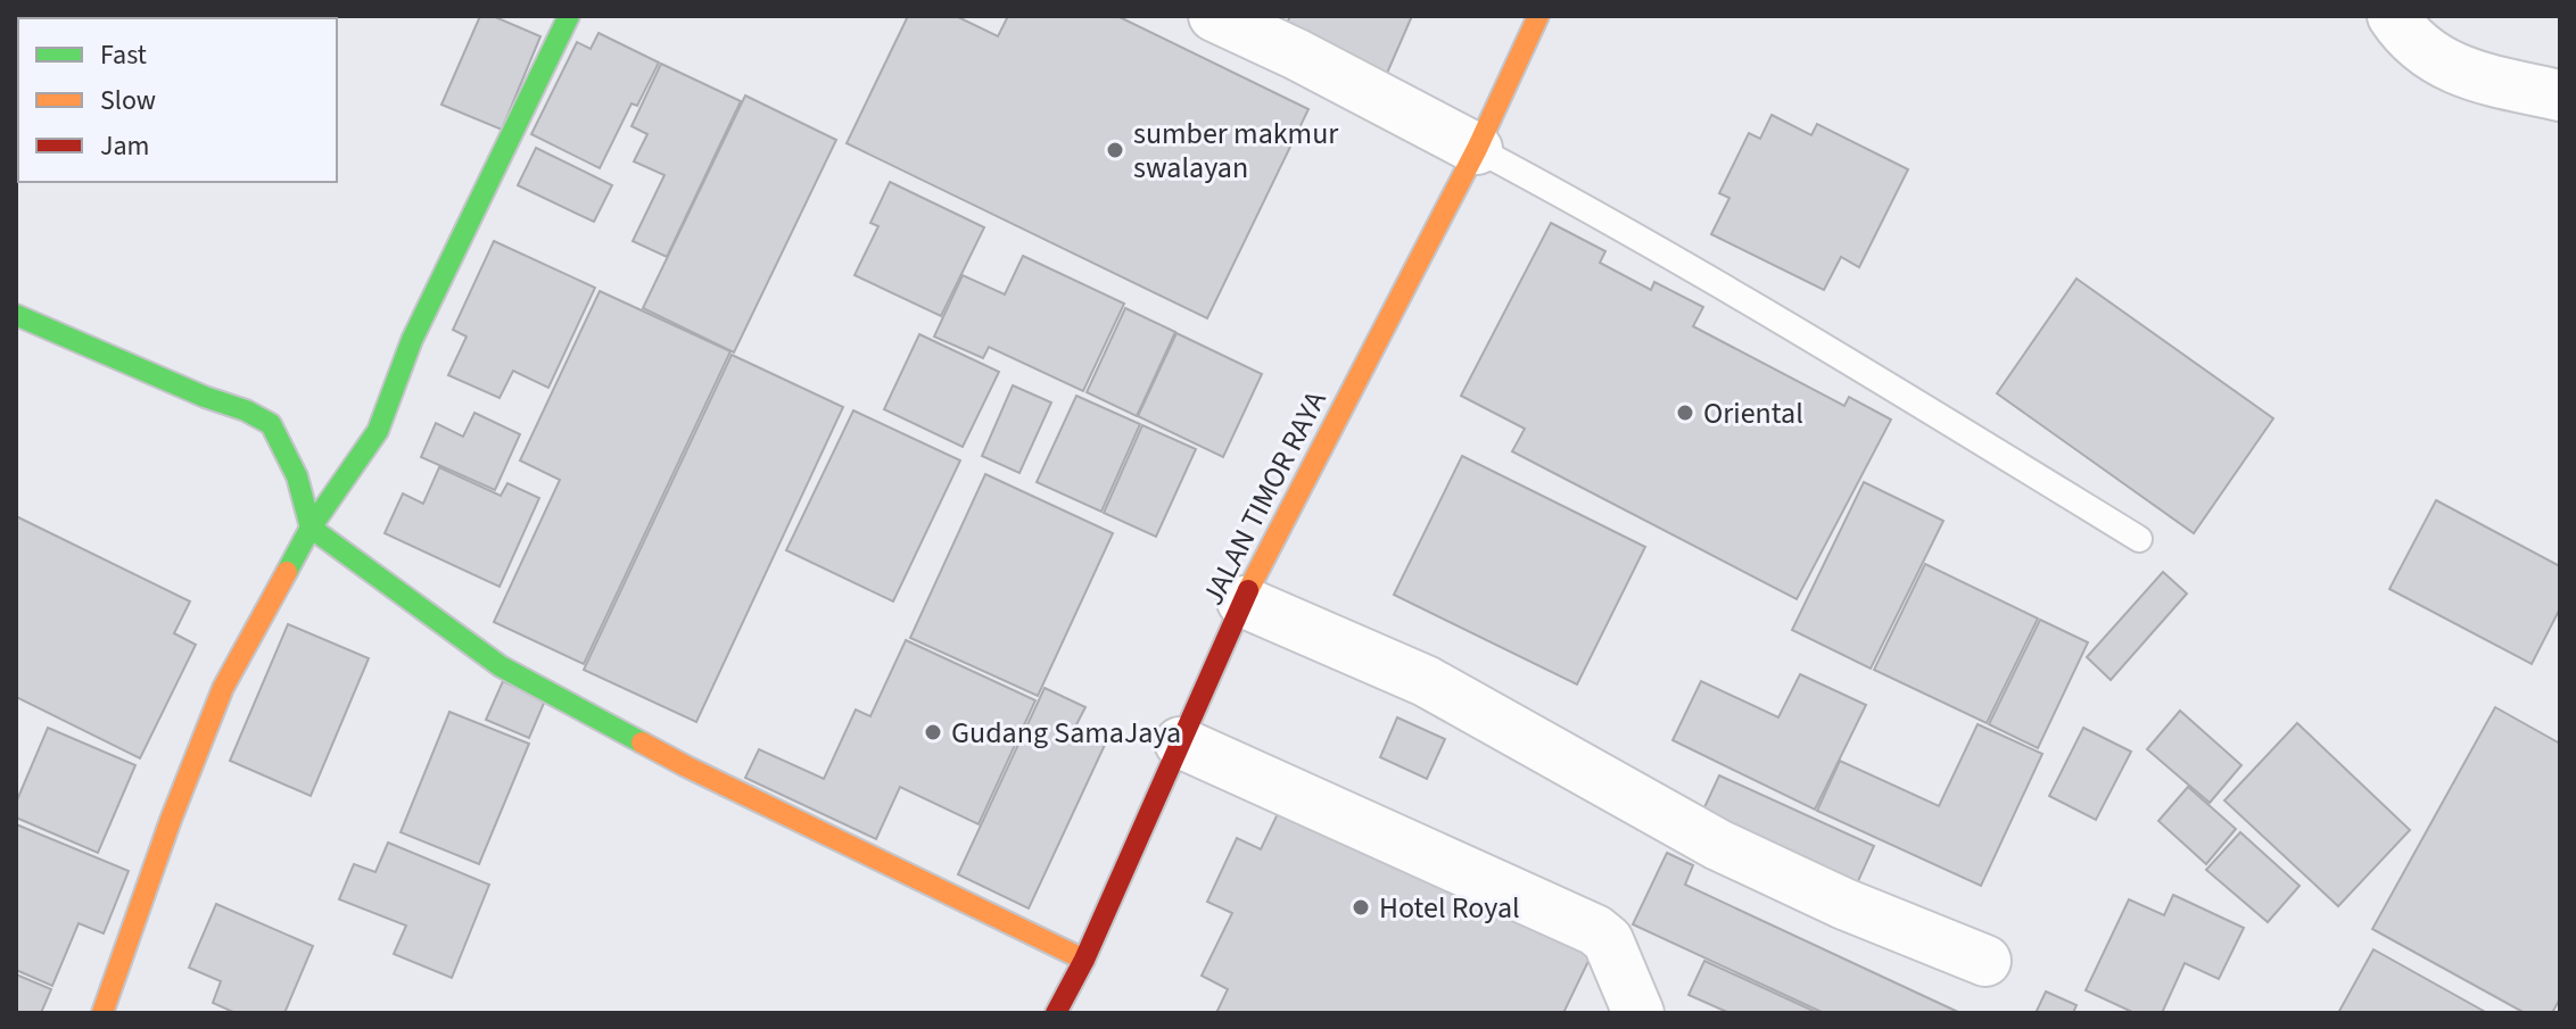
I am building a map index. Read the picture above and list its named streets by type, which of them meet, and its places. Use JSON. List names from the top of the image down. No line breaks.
{"streets":{"main road":["JALAN TIMOR RAYA"]},"places":["sumber makmur swalayan","Oriental","Gudang SamaJaya","Hotel Royal"],"legend":["Fast","Slow","Jam"]}
